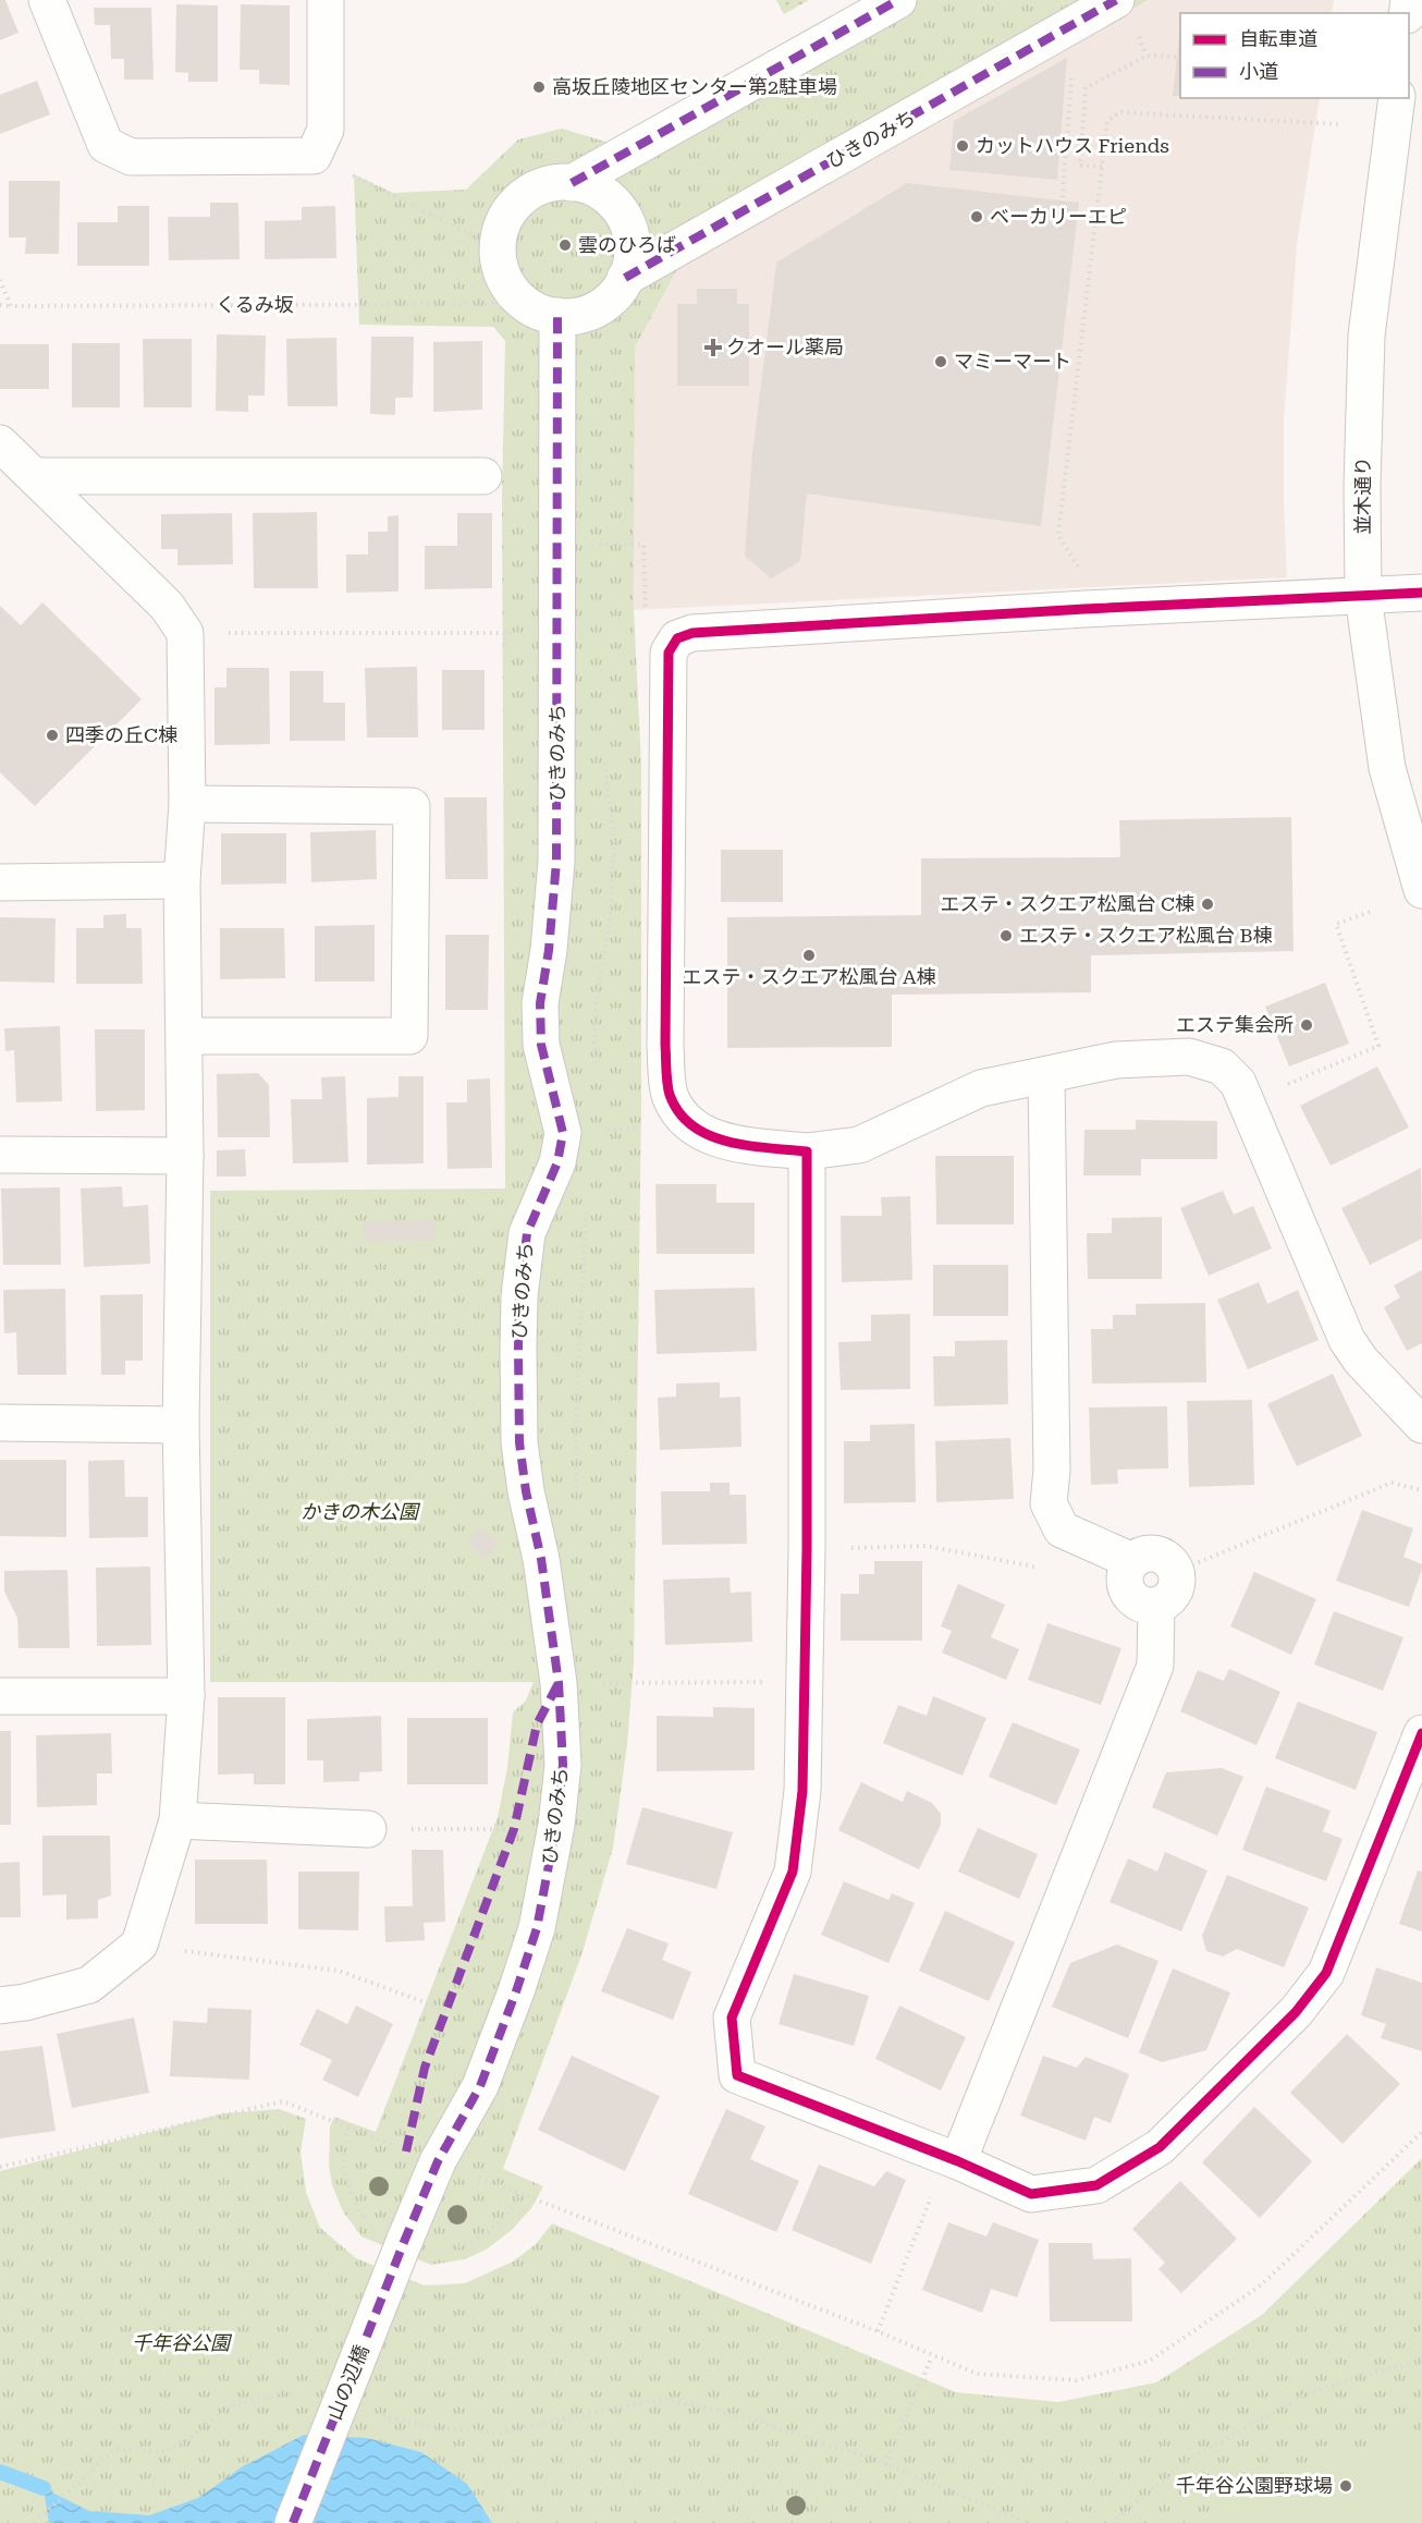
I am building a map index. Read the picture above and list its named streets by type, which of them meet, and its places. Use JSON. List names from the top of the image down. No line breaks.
{"streets":{"street":["ひきのみち","並木通り","山の辺橋"],"path":["くるみ坂"]},"crossings":[["ひきのみち","くるみ坂"],["ひきのみち","山の辺橋"]],"parks":["かきの木公園","千年谷公園"],"places":{"other":["高坂丘陵地区センター第2駐車場","カットハウス Friends","ベーカリーエピ","雲のひろば","マミーマート","四季の丘C棟","エステ・スクエア松風台 C棟","エステ・スクエア松風台 B棟","エステ・スクエア松風台 A棟","エステ集会所","千年谷公園野球場"],"health":["クオール薬局"]},"legend":["自転車道","小道"]}
